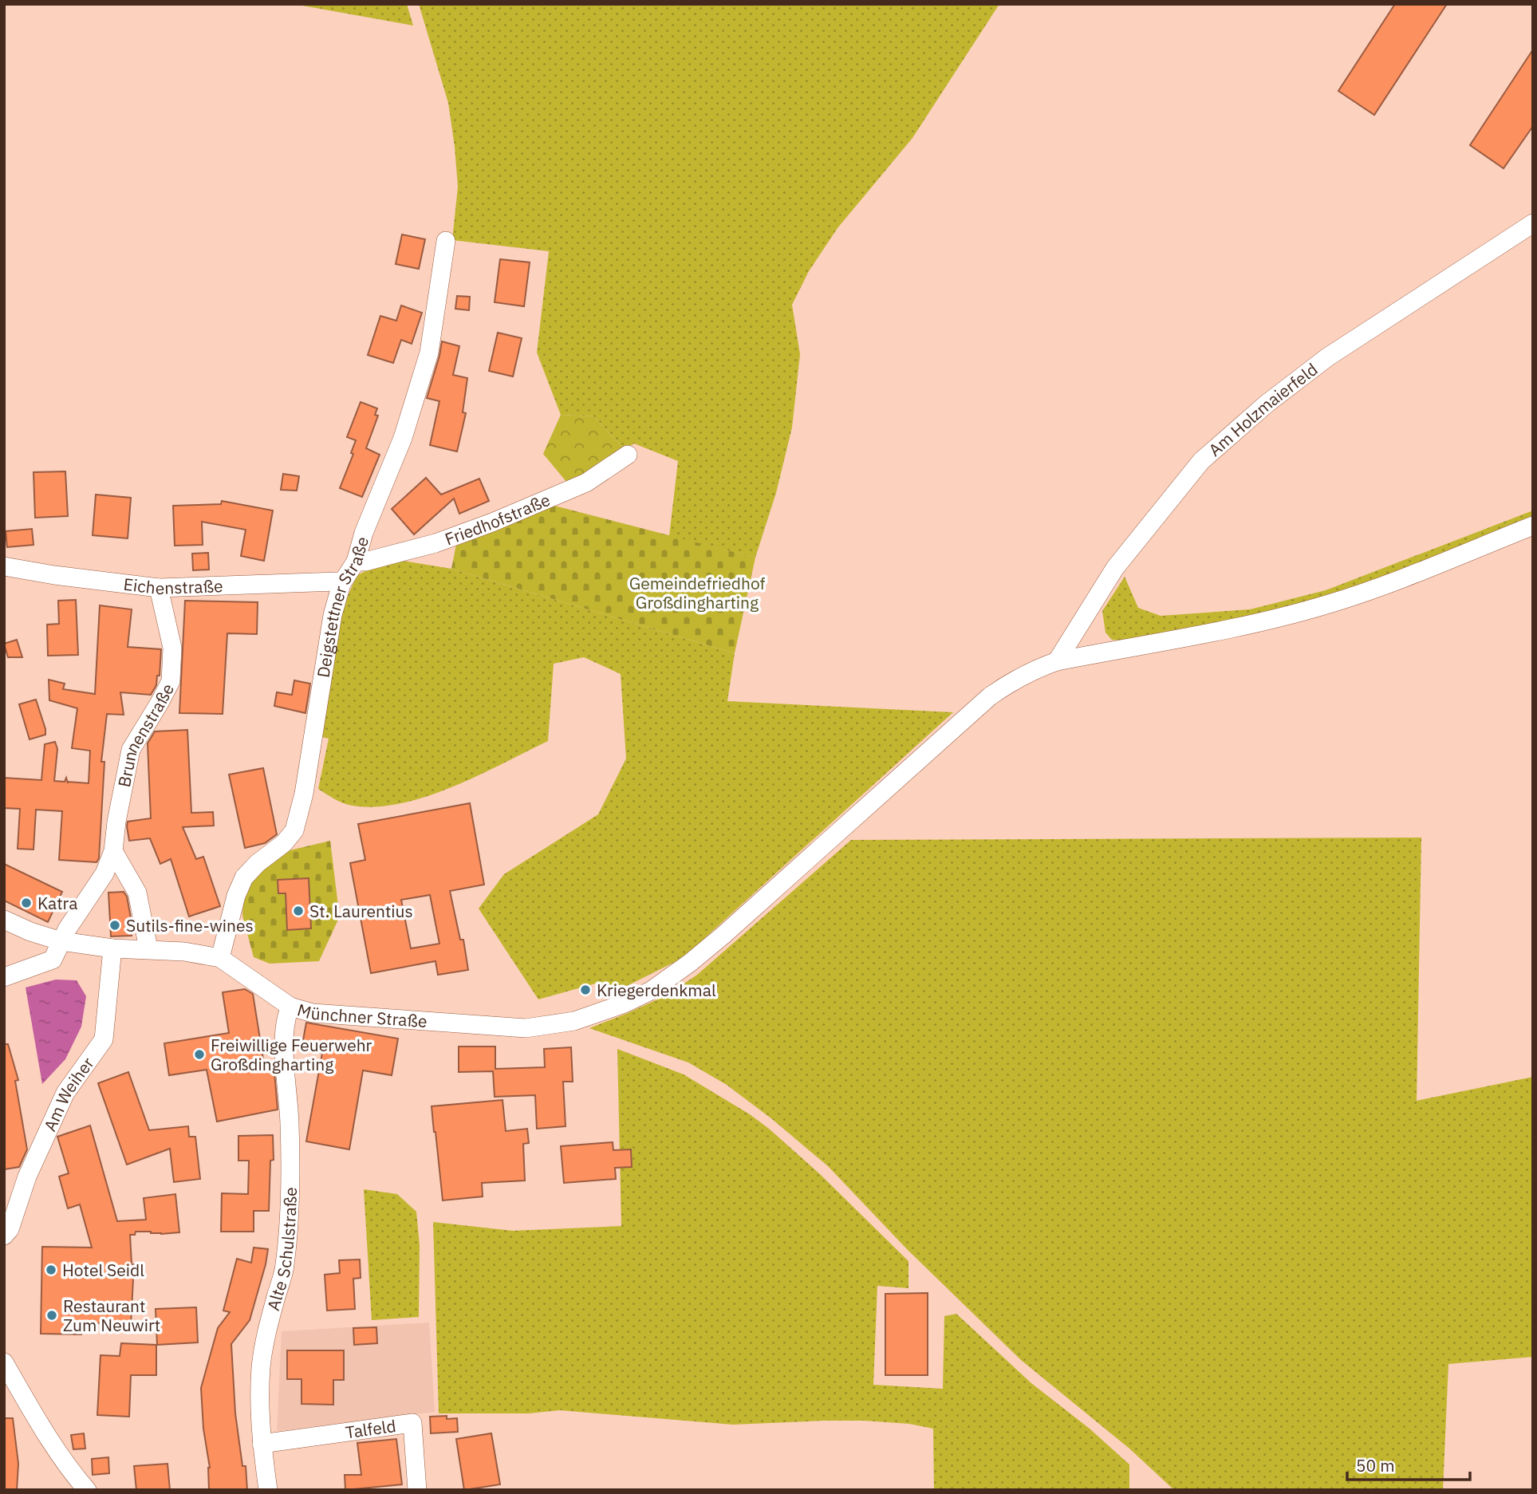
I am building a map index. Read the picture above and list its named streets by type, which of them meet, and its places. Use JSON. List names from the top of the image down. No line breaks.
{"streets":{"street":["Am Holzmaierfeld","Friedhofstraße","Eichenstraße","Deigstettner Straße","Brunnenstraße","Münchner Straße","Am Weiher","Alte Schulstraße","Talfeld"]},"crossings":[["Am Holzmaierfeld","Münchner Straße"],["Friedhofstraße","Deigstettner Straße"],["Eichenstraße","Deigstettner Straße"],["Eichenstraße","Brunnenstraße"],["Deigstettner Straße","Münchner Straße"],["Brunnenstraße","Münchner Straße"],["Münchner Straße","Am Weiher"],["Münchner Straße","Alte Schulstraße"],["Alte Schulstraße","Talfeld"]],"parks":["Gemeindefriedhof Großdingharting"],"places":["Katra","St. Laurentius","Sutils-fine-wines","Kriegerdenkmal","Freiwillige Feuerwehr Großdingharting","Hotel Seidl","Restaurant Zum Neuwirt"],"scale_bar":"50 m"}
